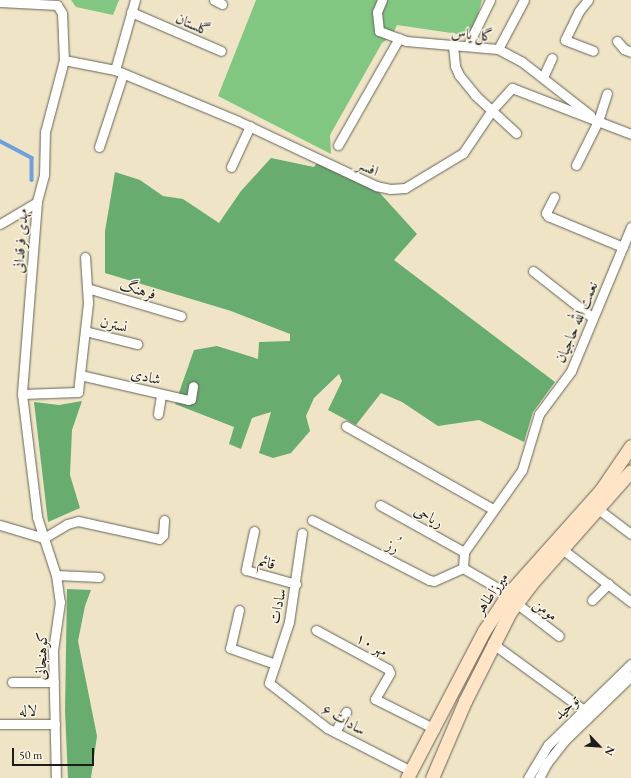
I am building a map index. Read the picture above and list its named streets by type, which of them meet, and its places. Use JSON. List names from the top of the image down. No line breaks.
{"streets":{"main road":["میرزاطاهر"],"street":["گلستان","گل یاس","افسر","مهدی فرقدانی","فرهنگ","نعمت الله حاجیان","نسترن","شادی","ریاحی","رُز","قائم","سادات","مومن","مهر ۱۰","کوهنجانی","توحید","لاله","سادات ۶"]},"crossings":[["گل یاس","افسر"],["افسر","مهدی فرقدانی"],["مهدی فرقدانی","کوهنجانی"],["نعمت الله حاجیان","ریاحی"],["رُز","مومن"],["قائم","سادات"],["میرزاطاهر","مومن"],["میرزاطاهر","مهر ۱۰"],["میرزاطاهر","سادات ۶"],["سادات","سادات ۶"],["کوهنجانی","لاله"]],"scale_bar":"50 m","north":"bottom right"}
